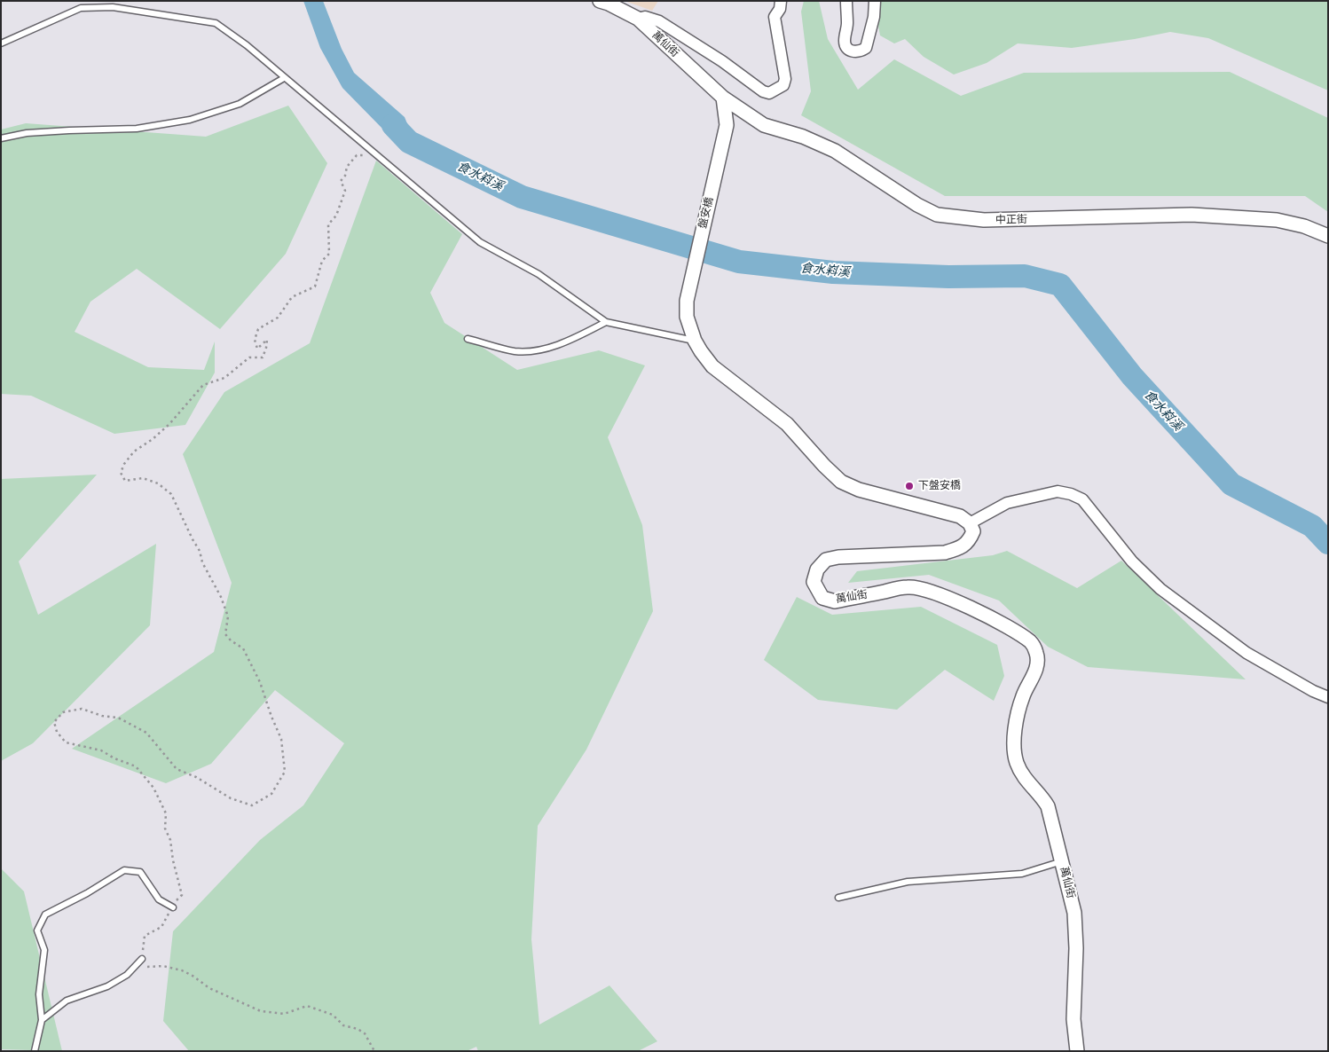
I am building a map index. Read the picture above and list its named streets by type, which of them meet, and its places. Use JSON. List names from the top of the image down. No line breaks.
{"streets":{"street":["萬仙街","盤安橋","中正街"]},"crossings":[["萬仙街","盤安橋"],["萬仙街","中正街"],["盤安橋","中正街"]],"water":["食水嵙溪"],"places":["下盤安橋"]}
